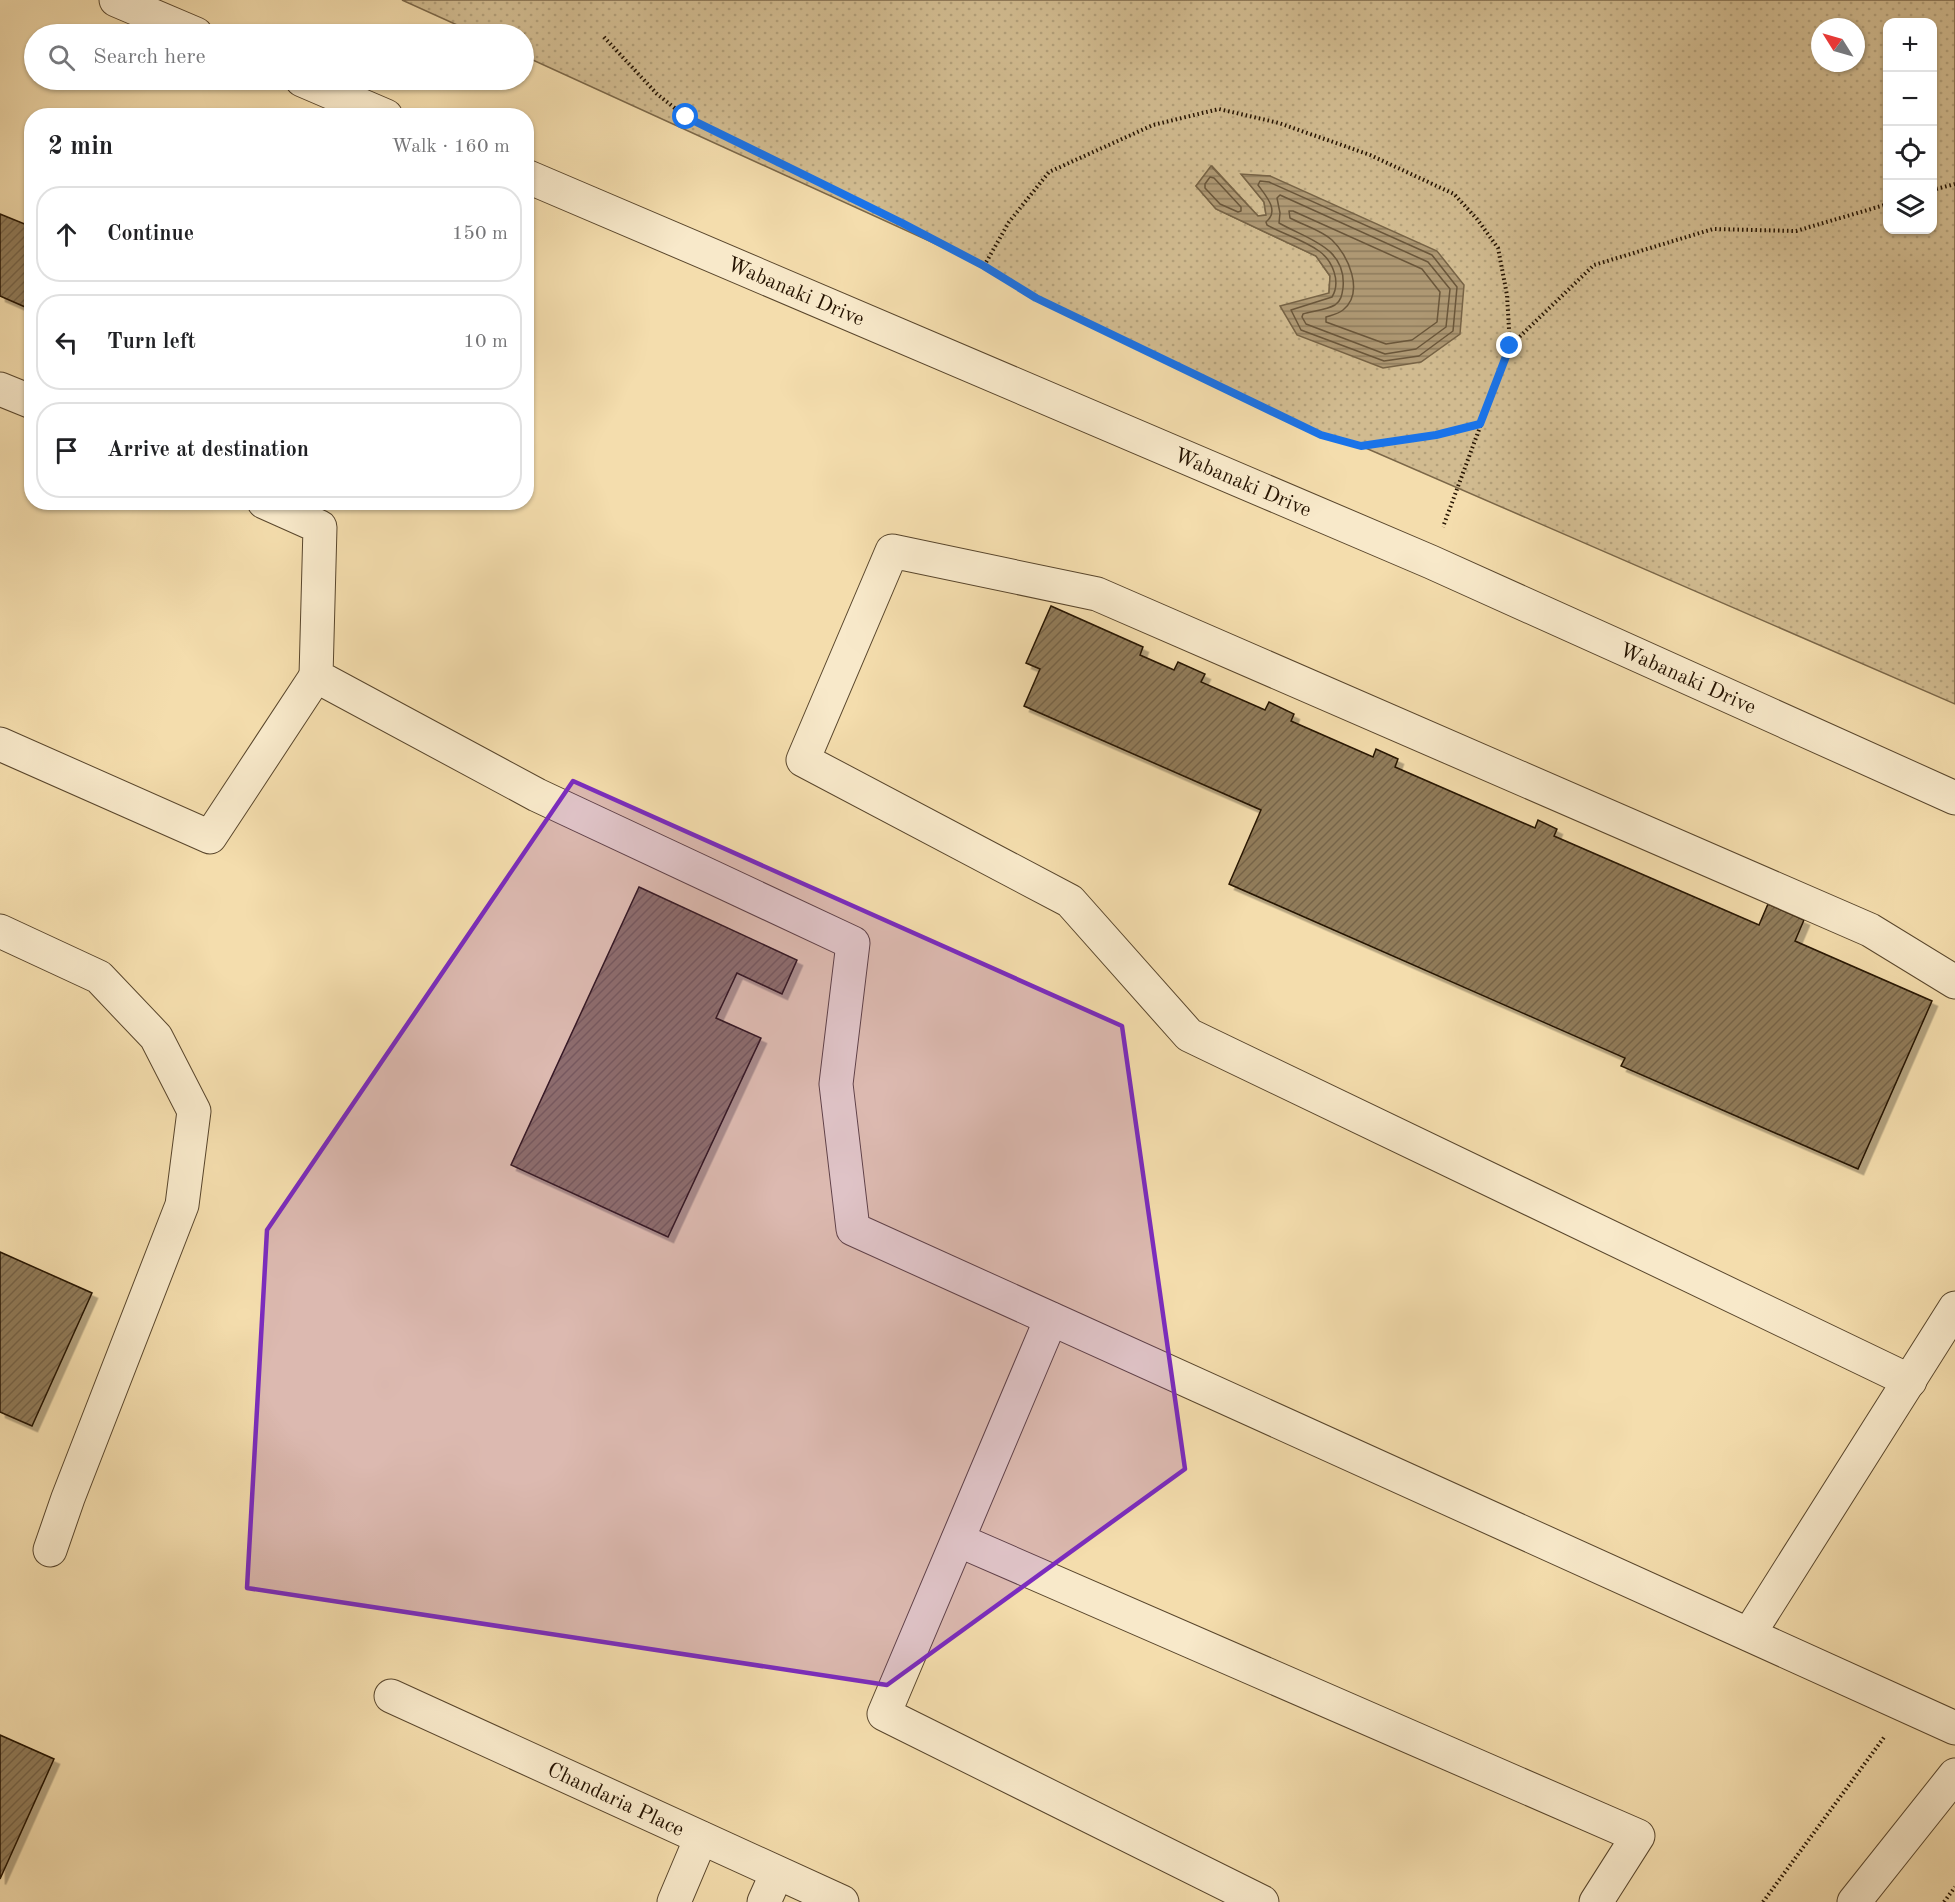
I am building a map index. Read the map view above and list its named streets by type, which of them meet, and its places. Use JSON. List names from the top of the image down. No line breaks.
{"streets":{"street":["Wabanaki Drive","Chandaria Place"]},"north":"top left","page":{"map_buttons":["+","−"],"search":"Search here","heading":["2 min","Walk · 160 m"],"list":[["Continue","150 m"],["Turn left","10 m"],"Arrive at destination"]}}
